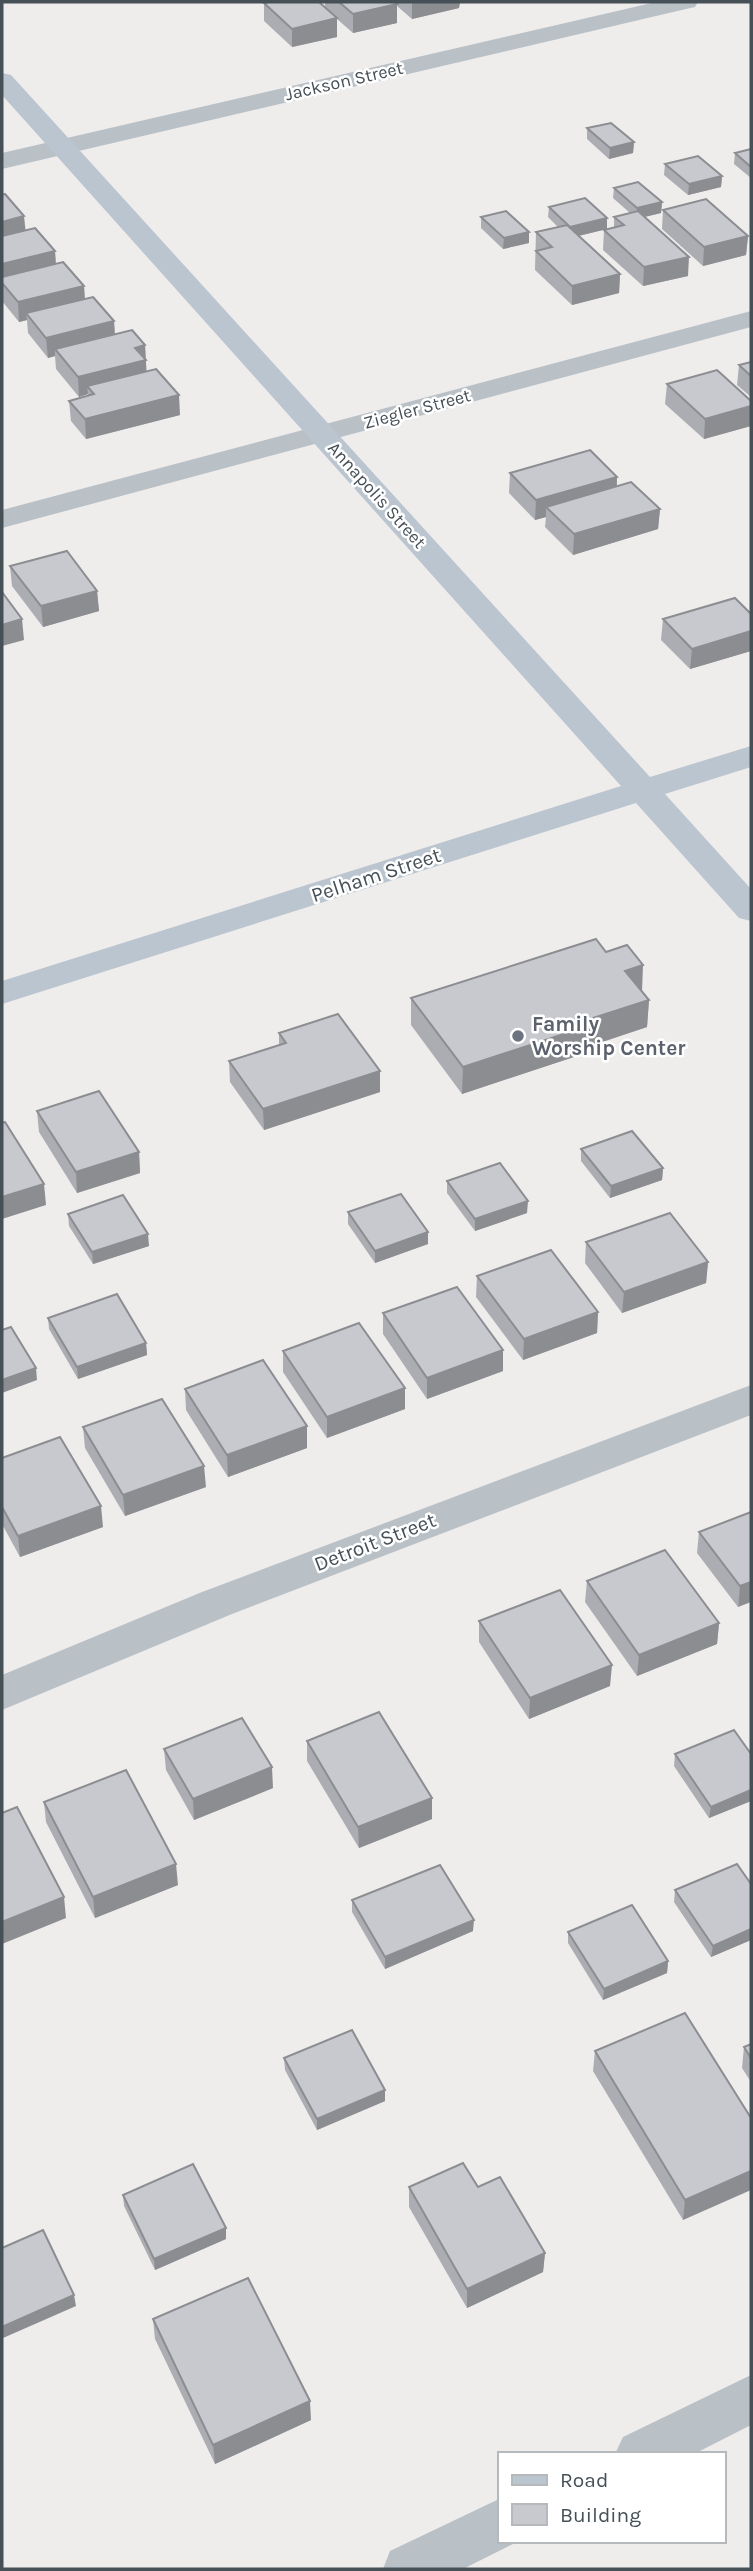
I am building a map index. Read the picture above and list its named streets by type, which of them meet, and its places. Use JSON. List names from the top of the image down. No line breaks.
{"streets":{"street":["Jackson Street","Ziegler Street","Annapolis Street","Pelham Street","Detroit Street"]},"crossings":[["Jackson Street","Annapolis Street"],["Ziegler Street","Annapolis Street"],["Annapolis Street","Pelham Street"]],"places":["Family Worship Center"],"legend":["Road","Building"]}
